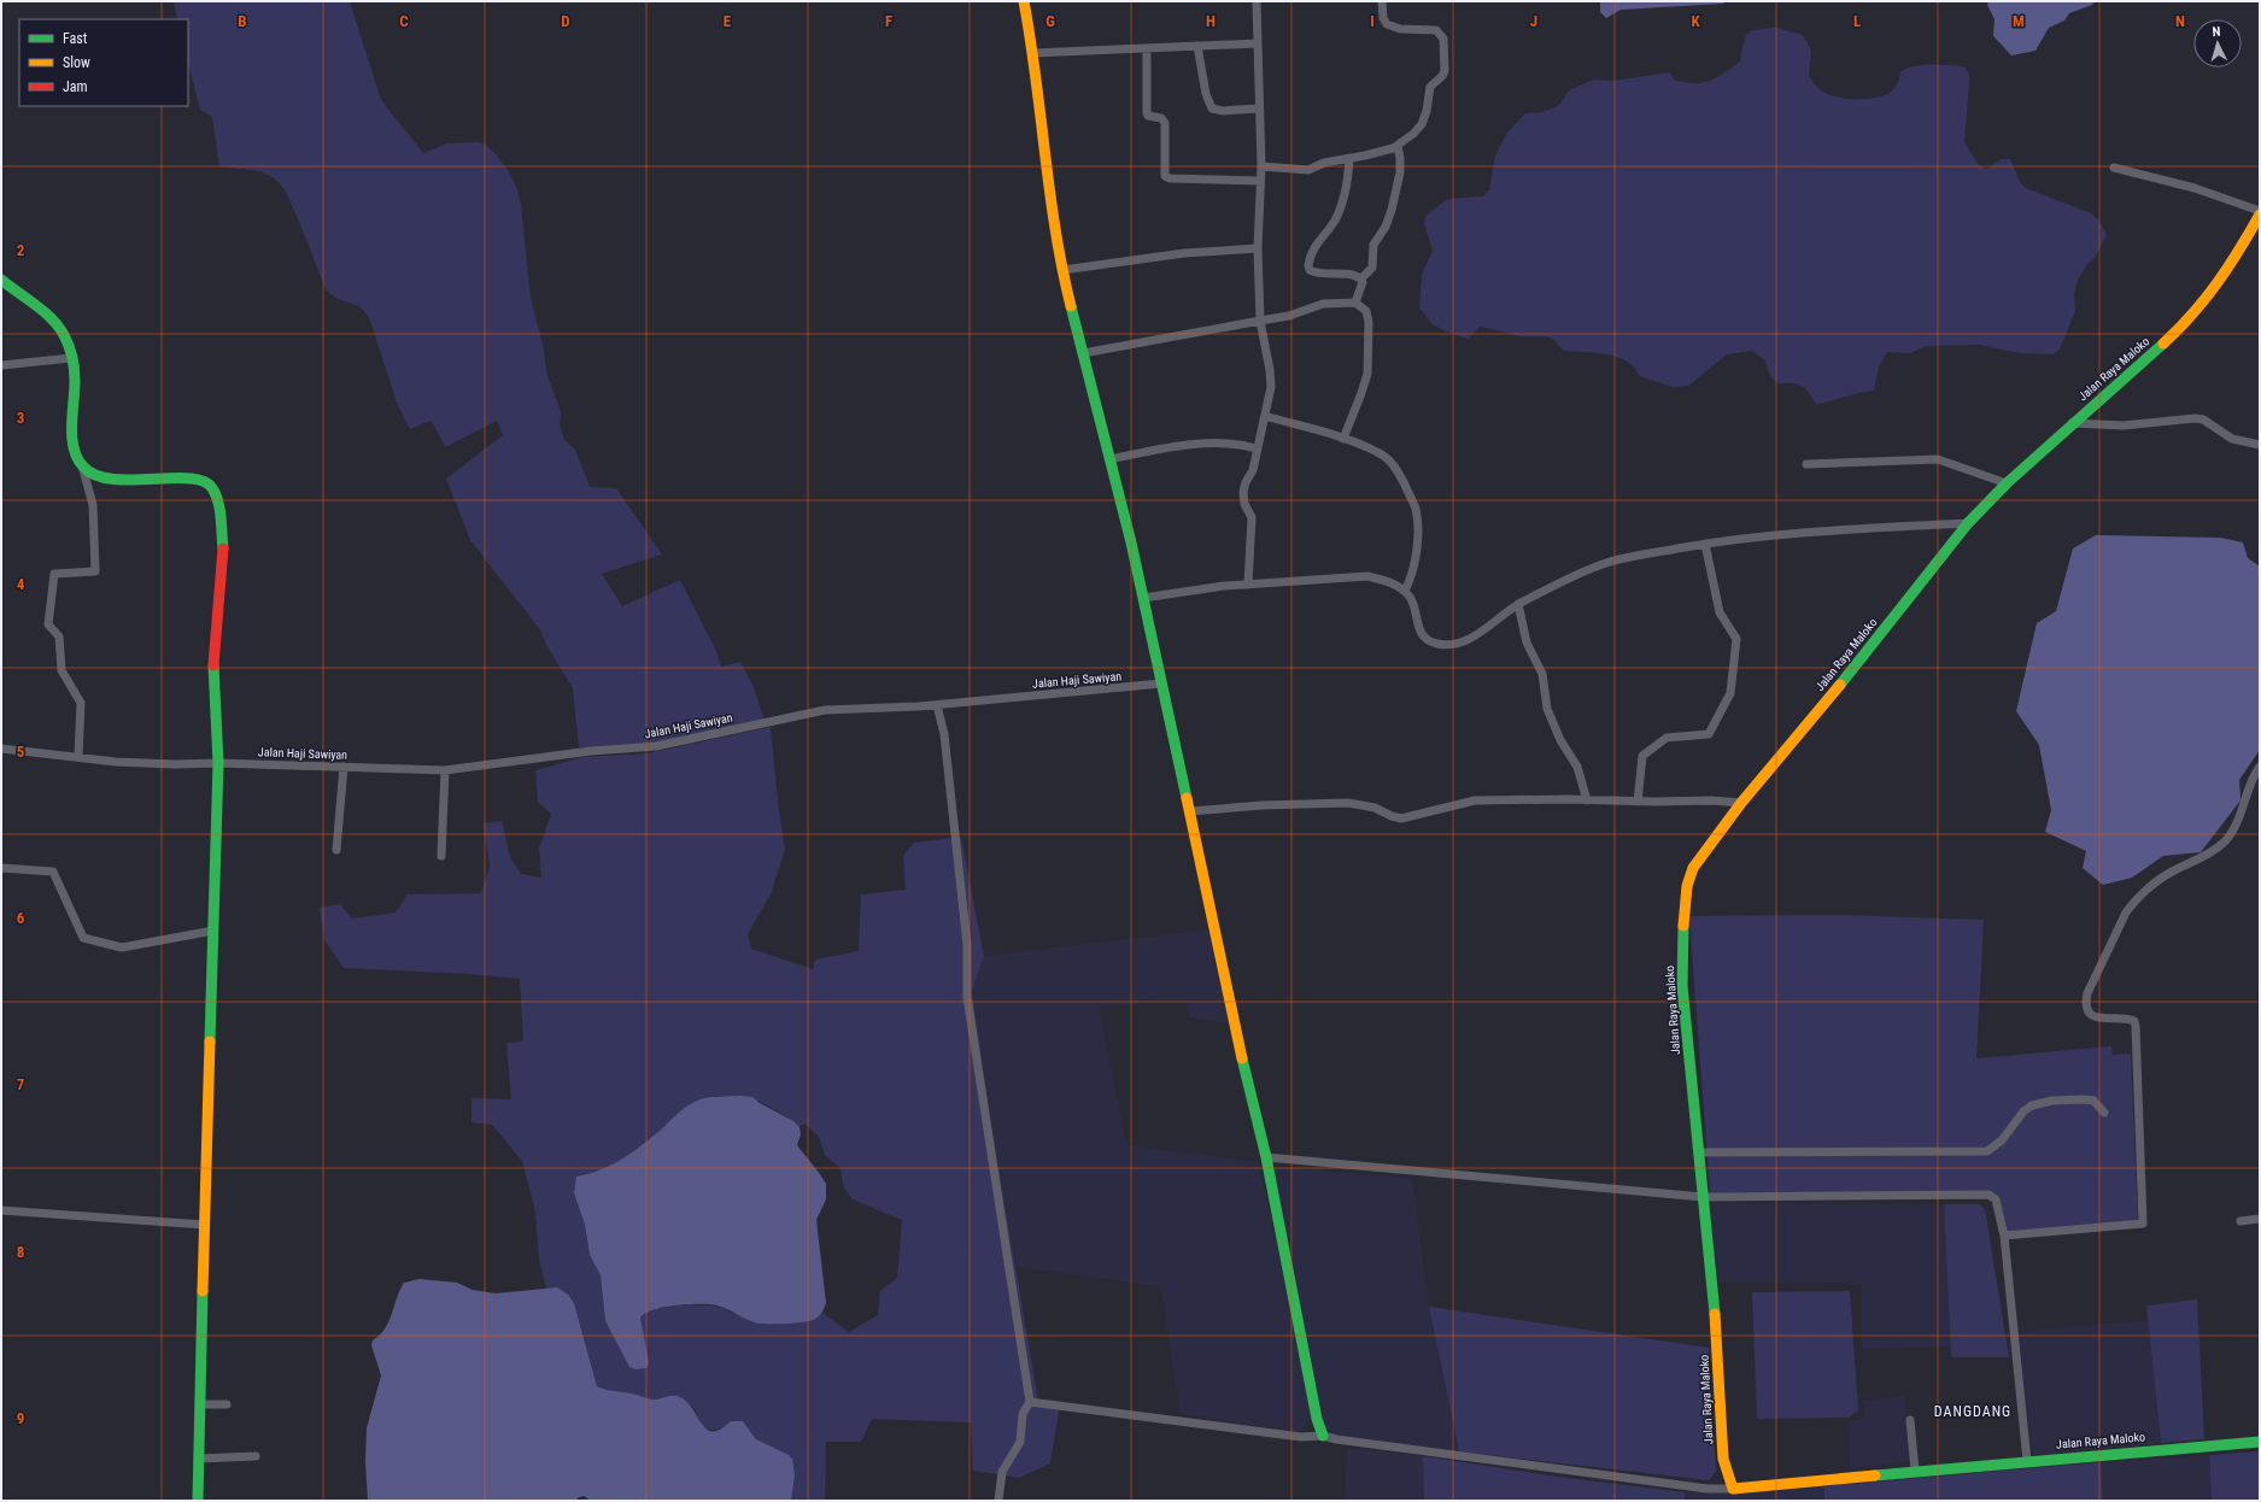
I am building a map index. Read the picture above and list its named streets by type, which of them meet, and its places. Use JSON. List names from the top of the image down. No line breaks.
{"streets":{"street":["Jalan Raya Maloko","Jalan Haji Sawiyan"]},"districts":["DANGDANG"],"legend":["Fast","Slow","Jam"],"north":"top","grid":{"columns":["B","C","D","E","F","G","H","I","J","K","L","M","N"],"rows":["2","3","4","5","6","7","8","9"]}}
